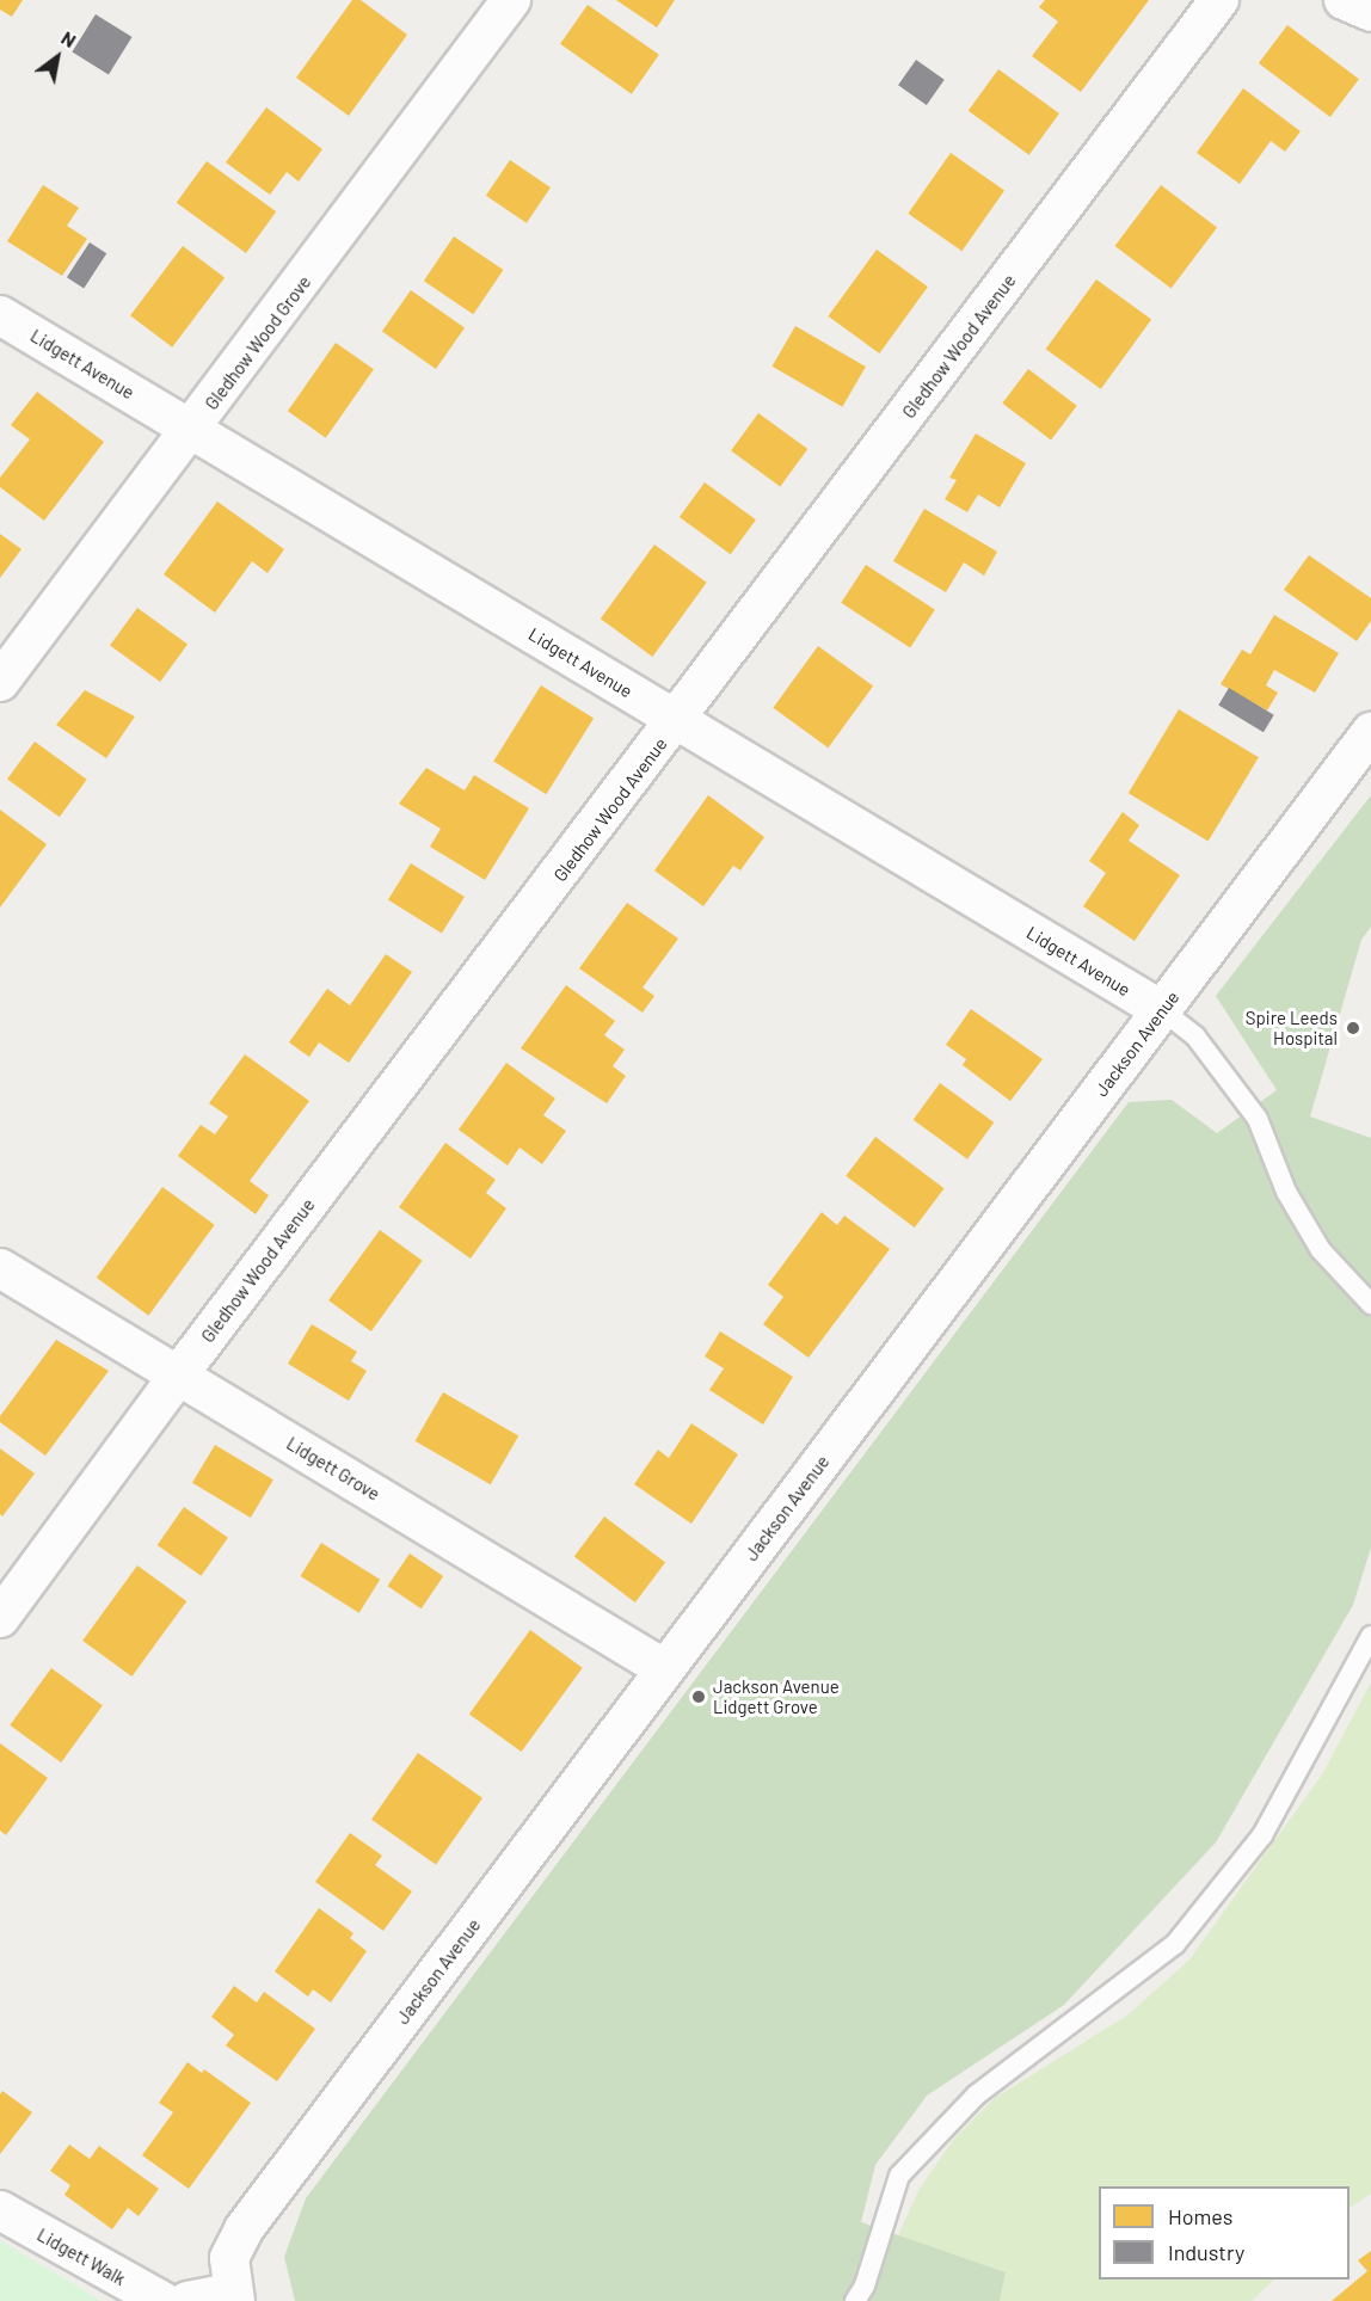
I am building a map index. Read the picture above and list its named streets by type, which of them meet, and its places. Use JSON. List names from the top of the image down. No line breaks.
{"streets":{"street":["Gledhow Wood Grove","Gledhow Wood Avenue","Lidgett Avenue","Jackson Avenue","Lidgett Grove","Lidgett Walk"]},"crossings":[["Gledhow Wood Grove","Lidgett Avenue"],["Gledhow Wood Avenue","Lidgett Avenue"],["Gledhow Wood Avenue","Lidgett Grove"],["Lidgett Avenue","Jackson Avenue"],["Jackson Avenue","Lidgett Grove"]],"places":["Spire Leeds Hospital","Jackson Avenue Lidgett Grove"],"legend":["Homes","Industry"],"north":"top right"}
